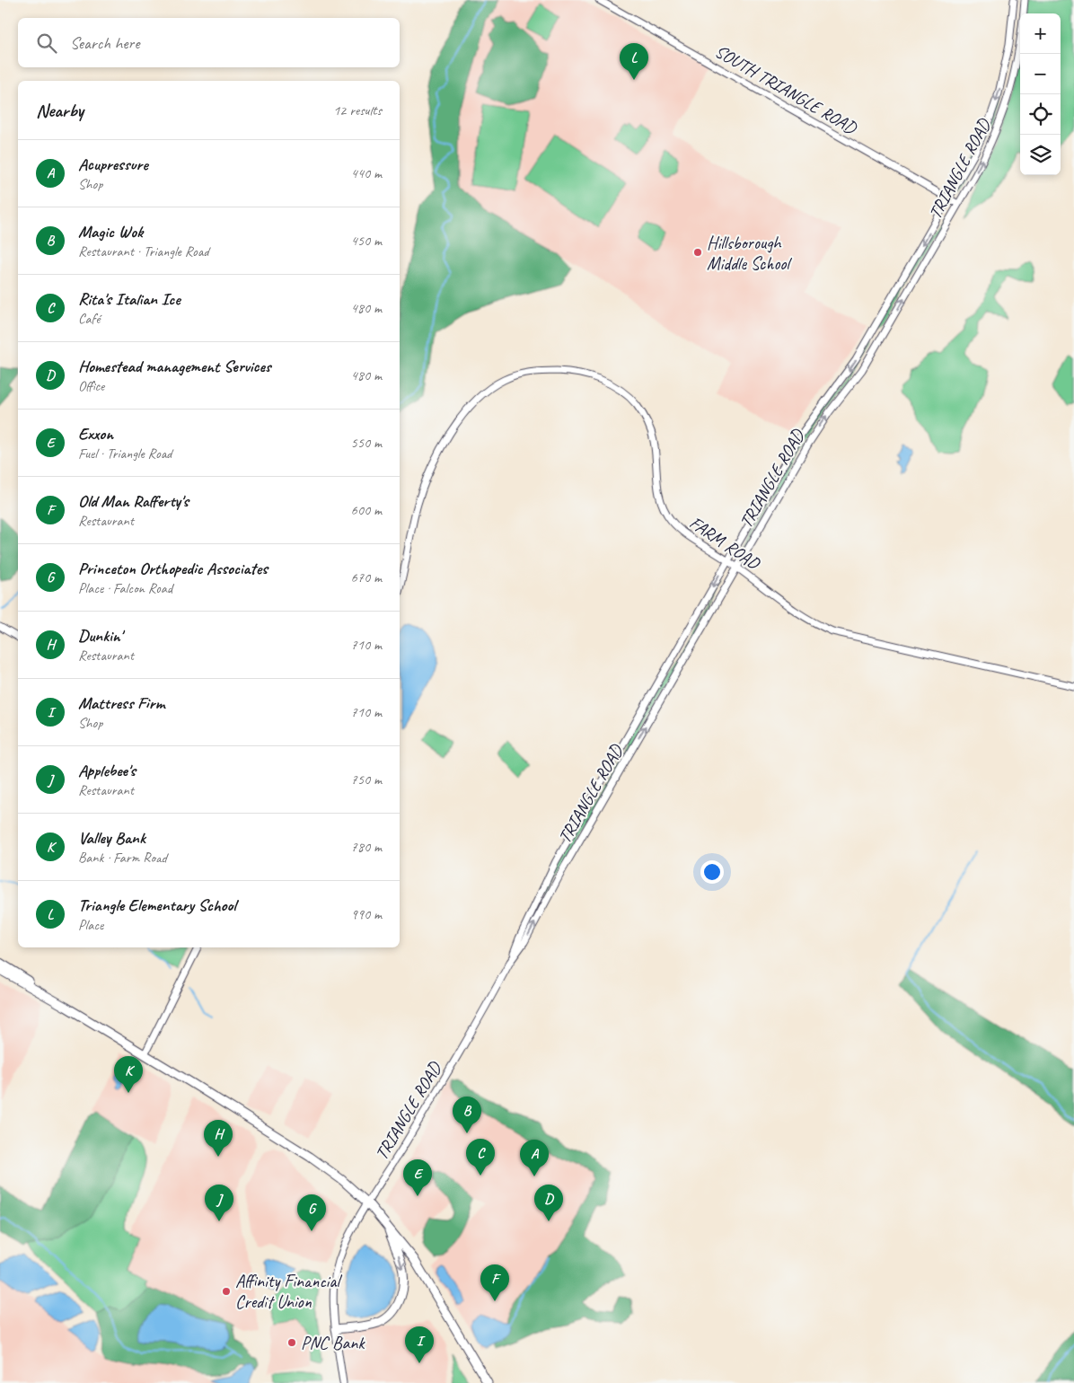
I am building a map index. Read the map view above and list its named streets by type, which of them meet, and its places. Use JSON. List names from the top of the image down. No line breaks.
{"streets":{"street":["SOUTH TRIANGLE ROAD","TRIANGLE ROAD","FARM ROAD"]},"crossings":[["SOUTH TRIANGLE ROAD","TRIANGLE ROAD"],["TRIANGLE ROAD","FARM ROAD"]],"places":["Hillsborough Middle School","Affinity Financial Credit Union","PNC Bank"],"page":{"map_buttons":["+","−"],"search":"Search here","pins":["L","K","B","H","C","A","E","D","J","G","F","I"],"heading":["Nearby","12 results"],"list":[{"mark":"A","name":"Acupressure","note":"Shop","value":"440 m"},{"mark":"B","name":"Magic Wok","note":"Restaurant · Triangle Road","value":"450 m"},{"mark":"C","name":"Rita's Italian Ice","note":"Café","value":"480 m"},{"mark":"D","name":"Homestead management Services","note":"Office","value":"480 m"},{"mark":"E","name":"Exxon","note":"Fuel · Triangle Road","value":"550 m"},{"mark":"F","name":"Old Man Rafferty's","note":"Restaurant","value":"600 m"},{"mark":"G","name":"Princeton Orthopedic Associates","note":"Place · Falcon Road","value":"670 m"},{"mark":"H","name":"Dunkin'","note":"Restaurant","value":"710 m"},{"mark":"I","name":"Mattress Firm","note":"Shop","value":"710 m"},{"mark":"J","name":"Applebee's","note":"Restaurant","value":"750 m"},{"mark":"K","name":"Valley Bank","note":"Bank · Farm Road","value":"780 m"},{"mark":"L","name":"Triangle Elementary School","note":"Place","value":"990 m"}]}}
